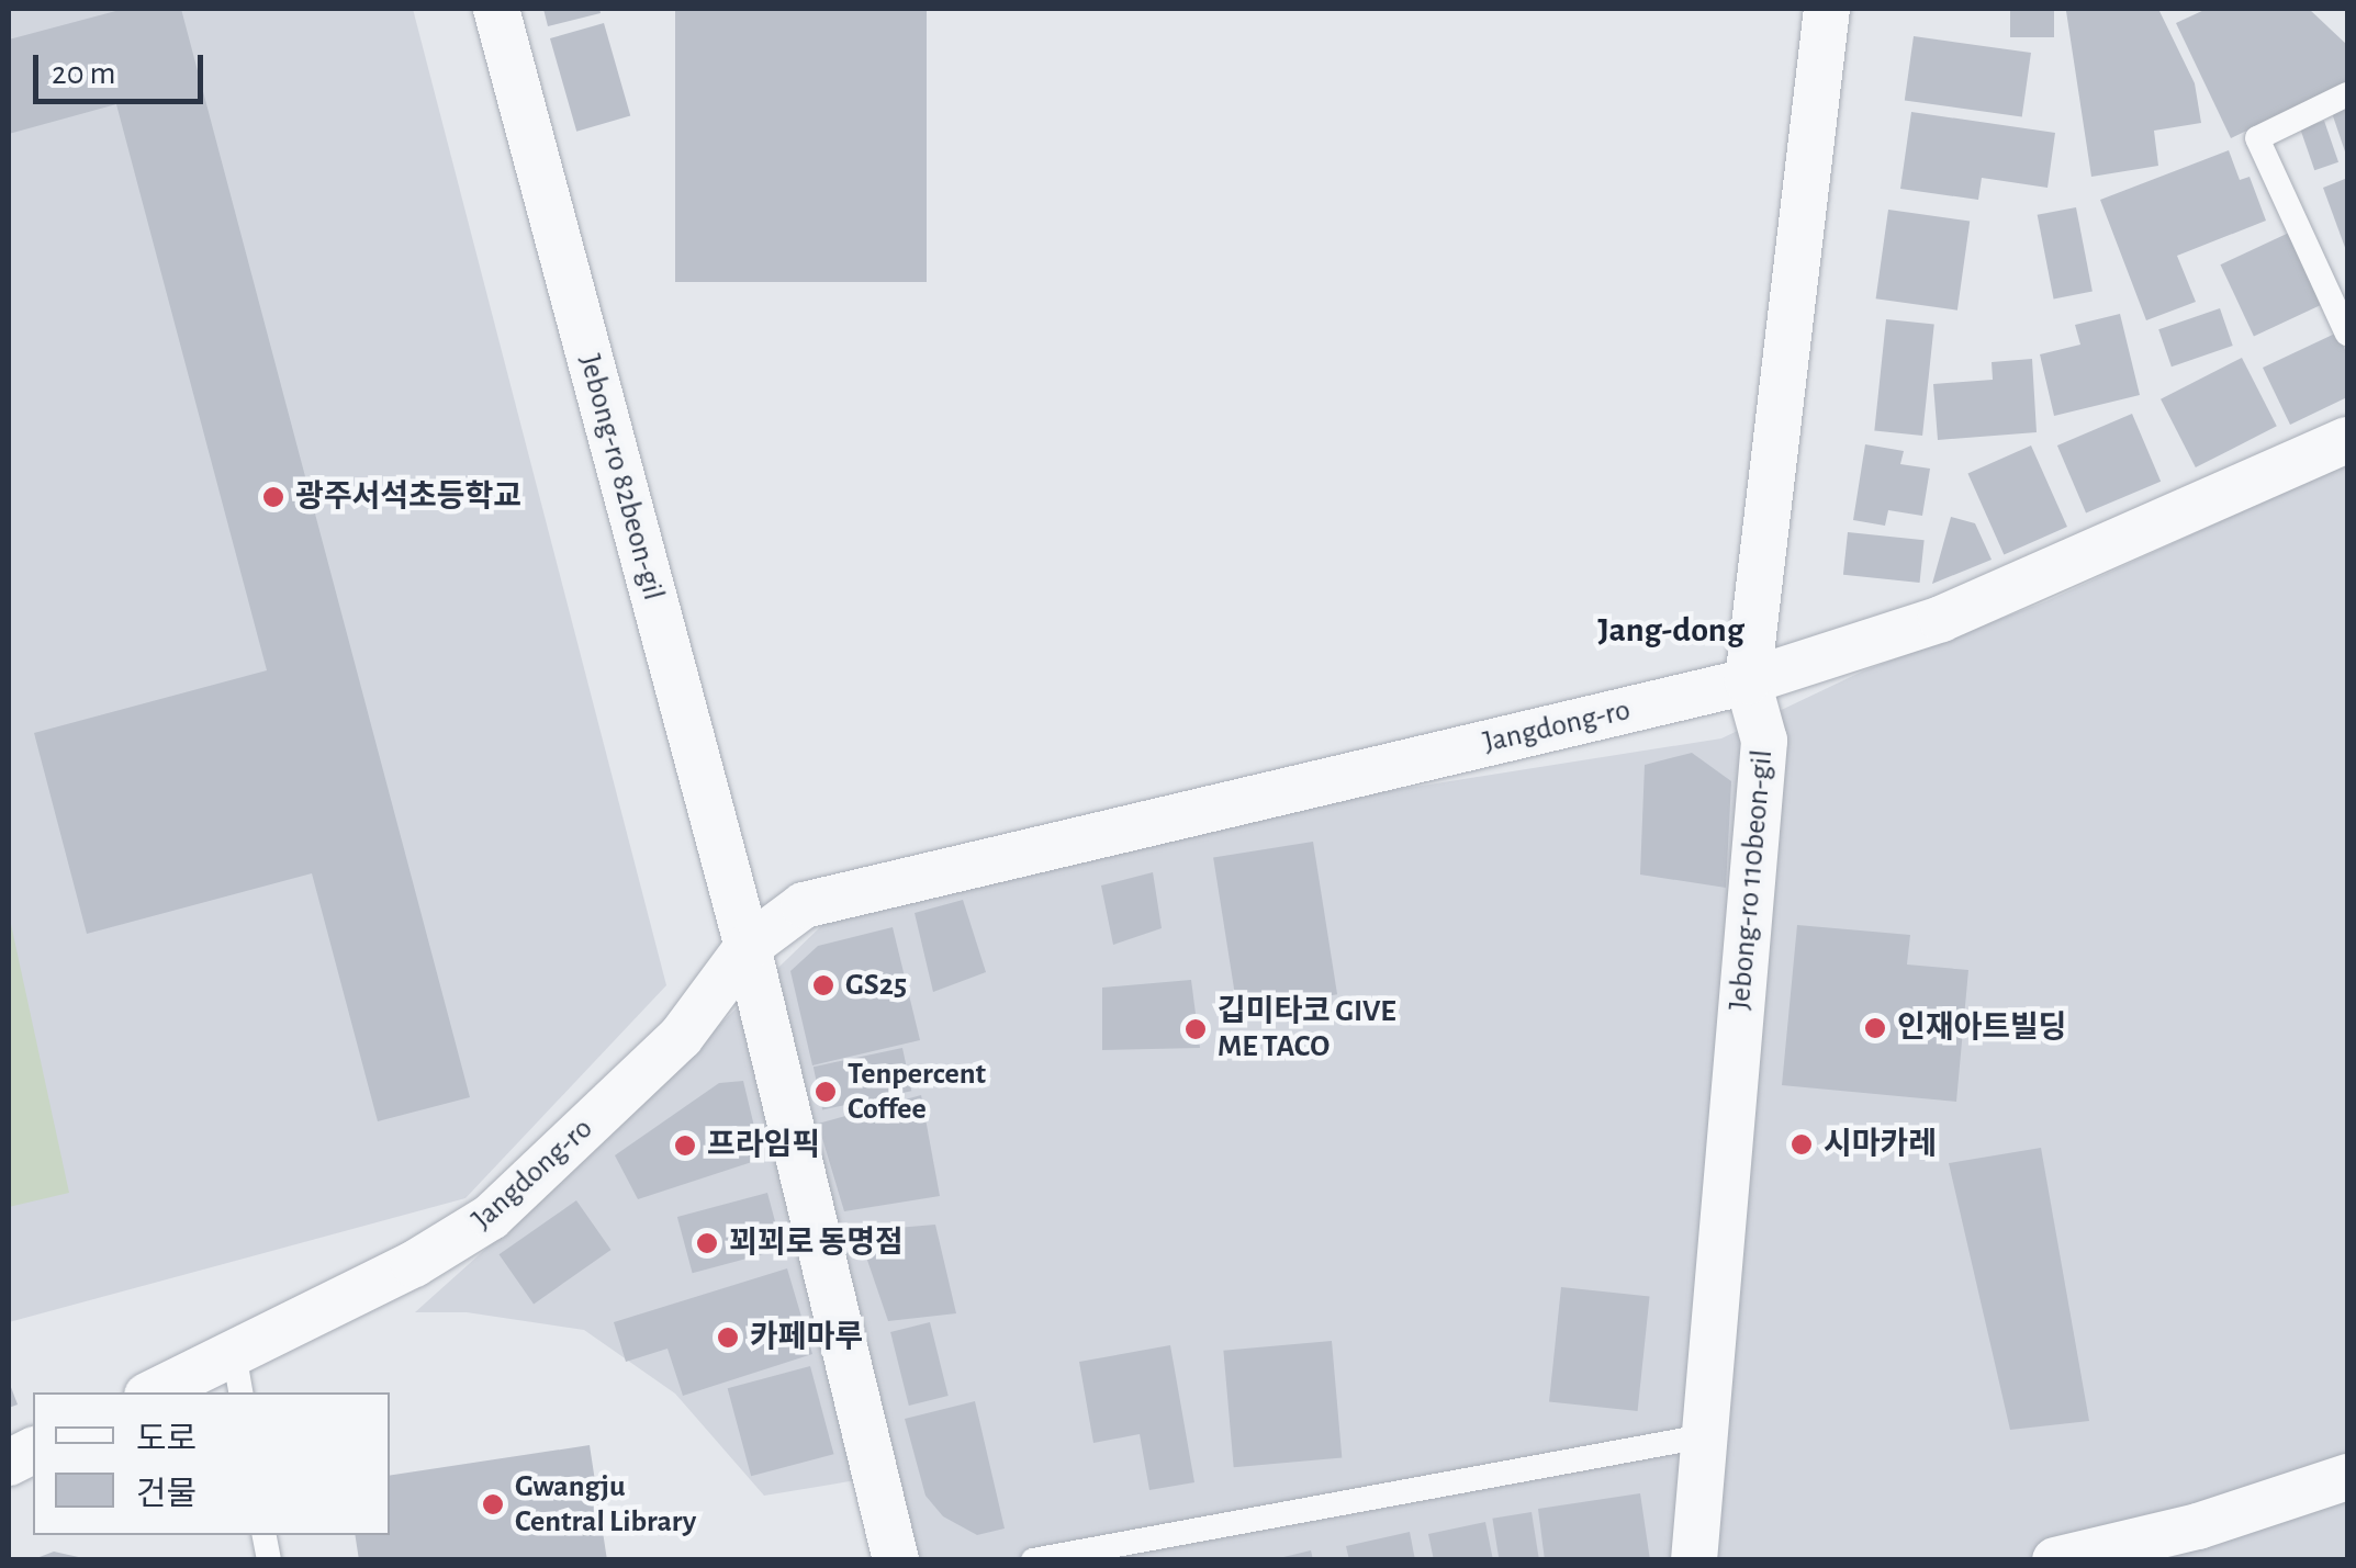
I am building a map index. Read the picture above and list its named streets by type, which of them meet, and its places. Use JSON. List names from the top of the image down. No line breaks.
{"streets":{"street":["Jebong-ro 82beon-gil","Jangdong-ro","Jebong-ro 110beon-gil"]},"crossings":[["Jebong-ro 82beon-gil","Jangdong-ro"],["Jangdong-ro","Jebong-ro 110beon-gil"]],"districts":["Jang-dong"],"places":["광주서석초등학교","GS25","인재아트빌딩","깁미타코 GIVE ME TACO","Tenpercent Coffee","시마카레","프라임픽","꾀꾀로 동명점","카페마루","Gwangju Central Library"],"legend":["도로","건물"],"scale_bar":"20 m"}
